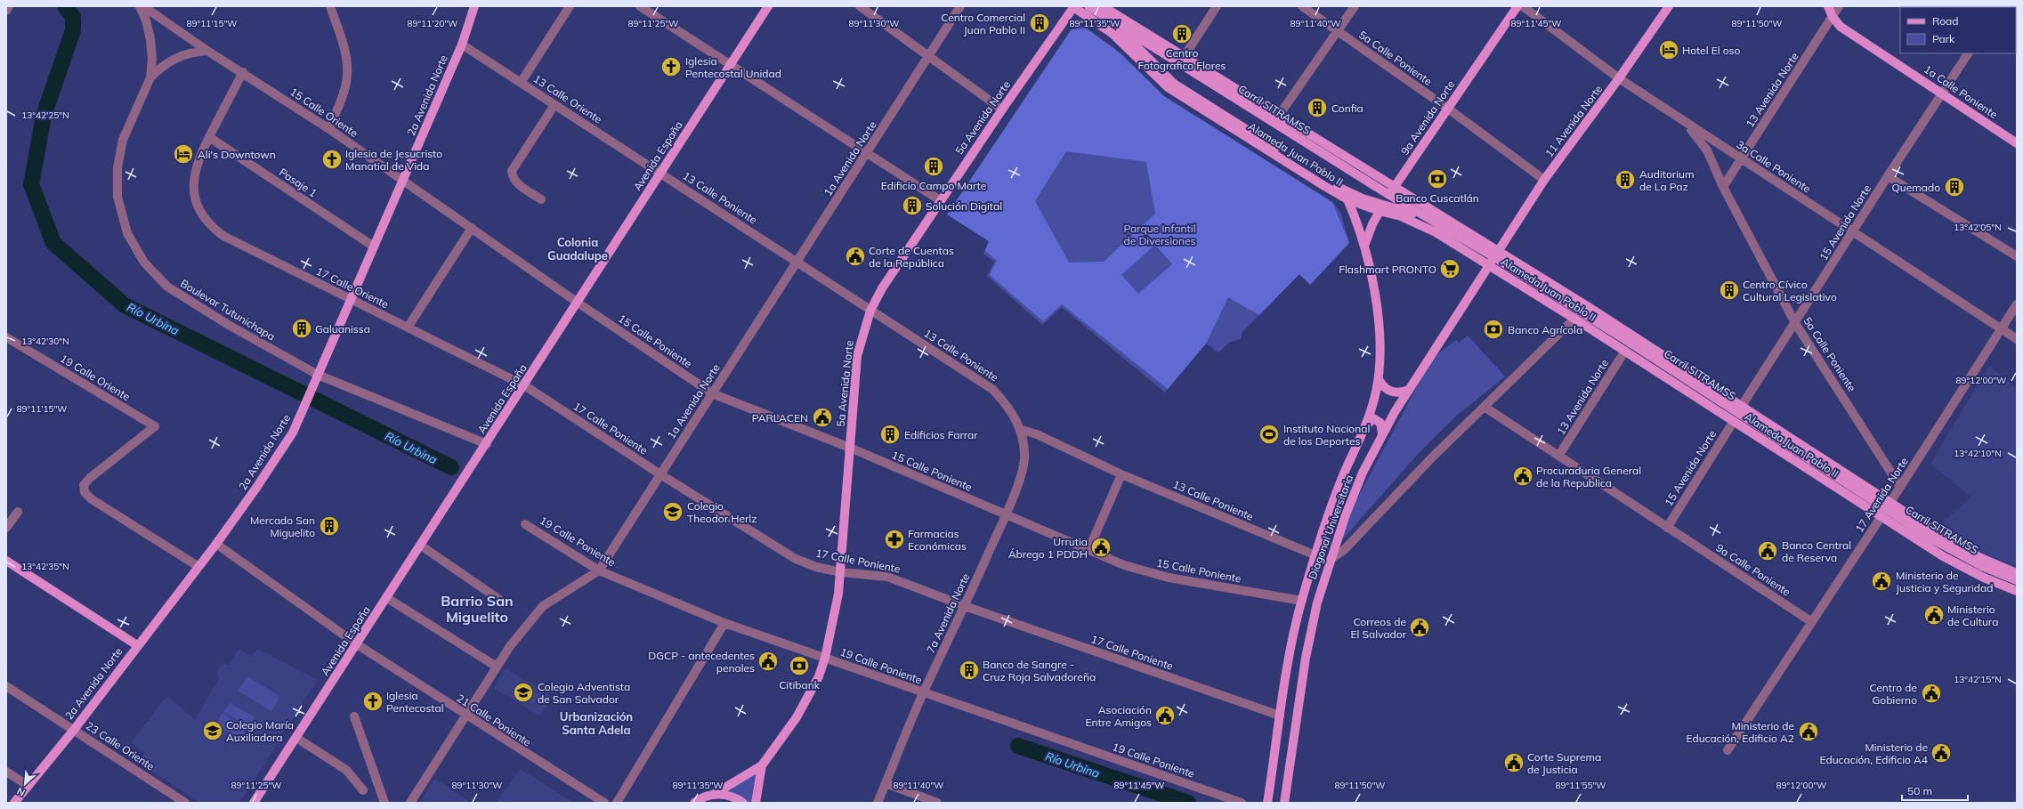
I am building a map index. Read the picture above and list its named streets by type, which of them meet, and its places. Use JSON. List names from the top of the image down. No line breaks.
{"streets":{"main road":["1a Calle Poniente","2a Avenida Norte","Carril SITRAMSS","5a Avenida Norte","9a Avenida Norte","11 Avenida Norte","Alameda Juan Pablo II","Avenida España","Diagonal Universitaria"],"street":["5a Calle Poniente","13 Avenida Norte","13 Calle Oriente","15 Calle Oriente","1a Avenida Norte","3a Calle Poniente","Pasaje 1","13 Calle Poniente","15 Avenida Norte","17 Calle Oriente","Boulevar Tutunichapa","15 Calle Poniente","19 Calle Oriente","17 Calle Poniente","17 Avenida Norte","19 Calle Poniente","9a Calle Poniente","7a Avenida Norte","21 Calle Poniente","23 Calle Oriente"]},"crossings":[["5a Calle Poniente","13 Avenida Norte"],["5a Calle Poniente","9a Avenida Norte"],["5a Calle Poniente","11 Avenida Norte"],["5a Calle Poniente","3a Calle Poniente"],["5a Calle Poniente","15 Avenida Norte"],["5a Calle Poniente","17 Avenida Norte"],["13 Avenida Norte","1a Calle Poniente"],["13 Avenida Norte","Alameda Juan Pablo II"],["13 Avenida Norte","3a Calle Poniente"],["13 Avenida Norte","9a Calle Poniente"],["1a Calle Poniente","15 Avenida Norte"],["2a Avenida Norte","13 Calle Oriente"],["2a Avenida Norte","15 Calle Oriente"],["2a Avenida Norte","Pasaje 1"],["2a Avenida Norte","17 Calle Oriente"],["2a Avenida Norte","Boulevar Tutunichapa"],["2a Avenida Norte","19 Calle Oriente"],["2a Avenida Norte","21 Calle Poniente"],["2a Avenida Norte","23 Calle Oriente"],["13 Calle Oriente","Avenida España"],["13 Calle Oriente","13 Calle Poniente"],["Carril SITRAMSS","9a Avenida Norte"],["Carril SITRAMSS","11 Avenida Norte"],["Carril SITRAMSS","Alameda Juan Pablo II"],["Carril SITRAMSS","17 Avenida Norte"],["Carril SITRAMSS","Diagonal Universitaria"],["15 Calle Oriente","Avenida España"],["15 Calle Oriente","17 Calle Oriente"],["15 Calle Oriente","Boulevar Tutunichapa"],["15 Calle Oriente","15 Calle Poniente"],["5a Avenida Norte","Alameda Juan Pablo II"],["5a Avenida Norte","15 Calle Poniente"],["5a Avenida Norte","17 Calle Poniente"],["5a Avenida Norte","19 Calle Poniente"],["9a Avenida Norte","Alameda Juan Pablo II"],["9a Avenida Norte","Diagonal Universitaria"],["11 Avenida Norte","Alameda Juan Pablo II"],["11 Avenida Norte","3a Calle Poniente"],["11 Avenida Norte","Diagonal Universitaria"],["Alameda Juan Pablo II","15 Avenida Norte"],["Alameda Juan Pablo II","17 Avenida Norte"],["Alameda Juan Pablo II","Diagonal Universitaria"],["Avenida España","13 Calle Poniente"],["Avenida España","17 Calle Oriente"],["Avenida España","Boulevar Tutunichapa"],["Avenida España","15 Calle Poniente"],["Avenida España","17 Calle Poniente"],["Avenida España","21 Calle Poniente"],["1a Avenida Norte","13 Calle Poniente"],["1a Avenida Norte","15 Calle Poniente"],["1a Avenida Norte","17 Calle Poniente"],["1a Avenida Norte","19 Calle Poniente"],["1a Avenida Norte","21 Calle Poniente"],["3a Calle Poniente","15 Avenida Norte"],["3a Calle Poniente","17 Avenida Norte"],["Pasaje 1","17 Calle Oriente"],["13 Calle Poniente","Diagonal Universitaria"],["13 Calle Poniente","7a Avenida Norte"],["15 Avenida Norte","9a Calle Poniente"],["17 Calle Oriente","17 Calle Poniente"],["15 Calle Poniente","Diagonal Universitaria"],["15 Calle Poniente","7a Avenida Norte"],["17 Calle Poniente","Diagonal Universitaria"],["17 Calle Poniente","7a Avenida Norte"],["17 Avenida Norte","9a Calle Poniente"],["19 Calle Poniente","7a Avenida Norte"]],"districts":["Colonia Guadalupe","Barrio San Miguelito","Urbanización Santa Adela"],"water":["Río Urbina"],"parks":["Parque Infantil de Diversiones"],"places":{"building":["Centro Comercial Juan Pablo II","Centro Fotografico Flores","Confia","Edificio Campo Marte","Auditorium de La Paz","Quemado","Solución Digital","Centro Cívico Cultural Legislativo","Galuanissa","Edificios Farrar","Mercado San Miguelito","Banco de Sangre - Cruz Roja Salvadoreña"],"hotel":["Hotel El oso","Ali's Downtown"],"church":["Iglesia Pentecostal Unidad","Iglesia de Jesucristo Manatial de Vida","Iglesia Pentecostal"],"bank":["Banco Cuscatlán","Banco Agrícola","Citibank"],"public building":["Corte de Cuentas de la República","PARLACEN","Procuraduria General de la Republica","Urrutia Ábrego 1 PDDH","Banco Central de Reserva","Ministerio de Justicia y Seguridad","Ministerio de Cultura","Correos de El Salvador","DGCP - antecedentes penales","Centro de Gobierno","Asociación Entre Amigos","Ministerio de Educación, Edificio A2","Ministerio de Educación, Edificio A4","Corte Suprema de Justicia"],"supermarket":["Flashmart PRONTO"],"sports":["Instituto Nacional de los Deportes"],"school or university":["Colegio Theodor Herlz","Colegio Adventista de San Salvador","Colegio María Auxiliadora"],"pharmacy":["Farmacias Económicas"]},"legend":["Road","Park"],"scale_bar":"50 m","north":"bottom left","coordinates":["89°11'15\"W","89°11'20\"W","89°11'25\"W","89°11'30\"W","89°11'35\"W","89°11'40\"W","89°11'45\"W","89°11'50\"W","13°42'25\"N","13°42'05\"N","13°42'30\"N","89°12'00\"W","13°42'10\"N","13°42'35\"N","13°42'15\"N","89°11'55\"W"]}
